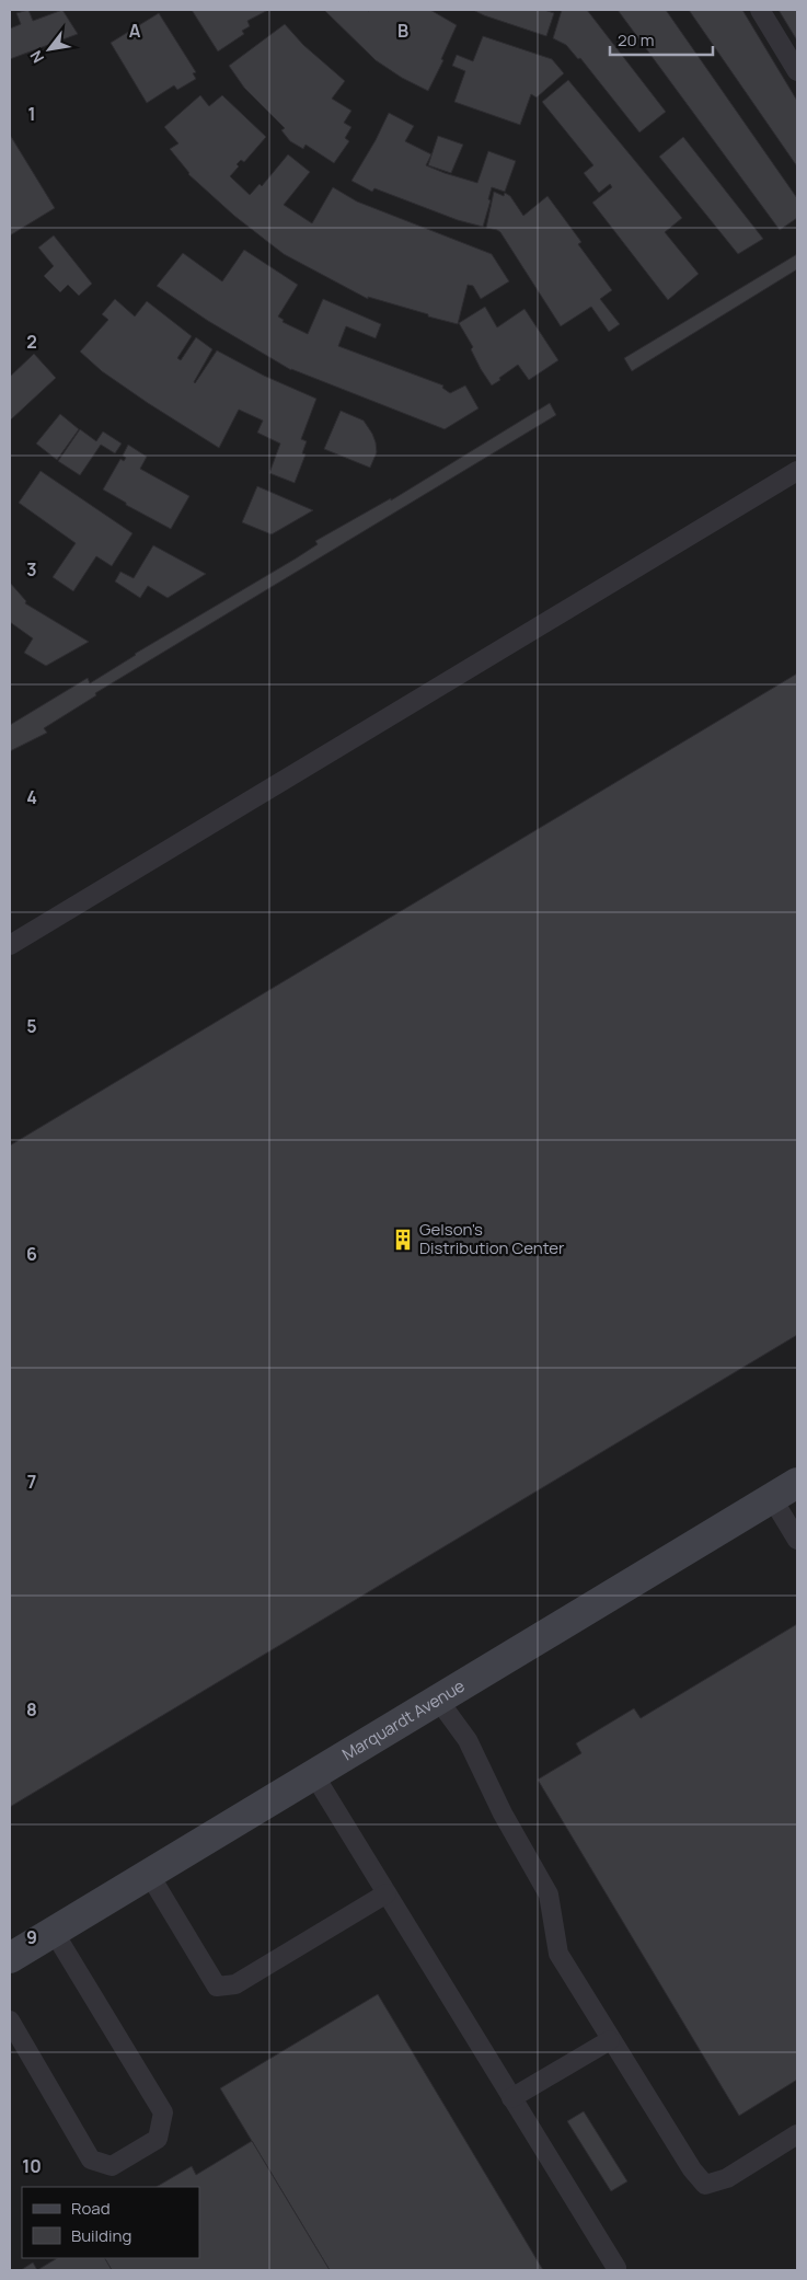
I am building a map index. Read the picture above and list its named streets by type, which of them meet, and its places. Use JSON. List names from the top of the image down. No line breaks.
{"streets":{"street":["Marquardt Avenue"]},"places":{"building":["Gelson's Distribution Center"]},"legend":["Road","Building"],"scale_bar":"20 m","north":"bottom left","grid":{"columns":["A","B"],"rows":["1","2","3","4","5","6","7","8","9","10"]}}
